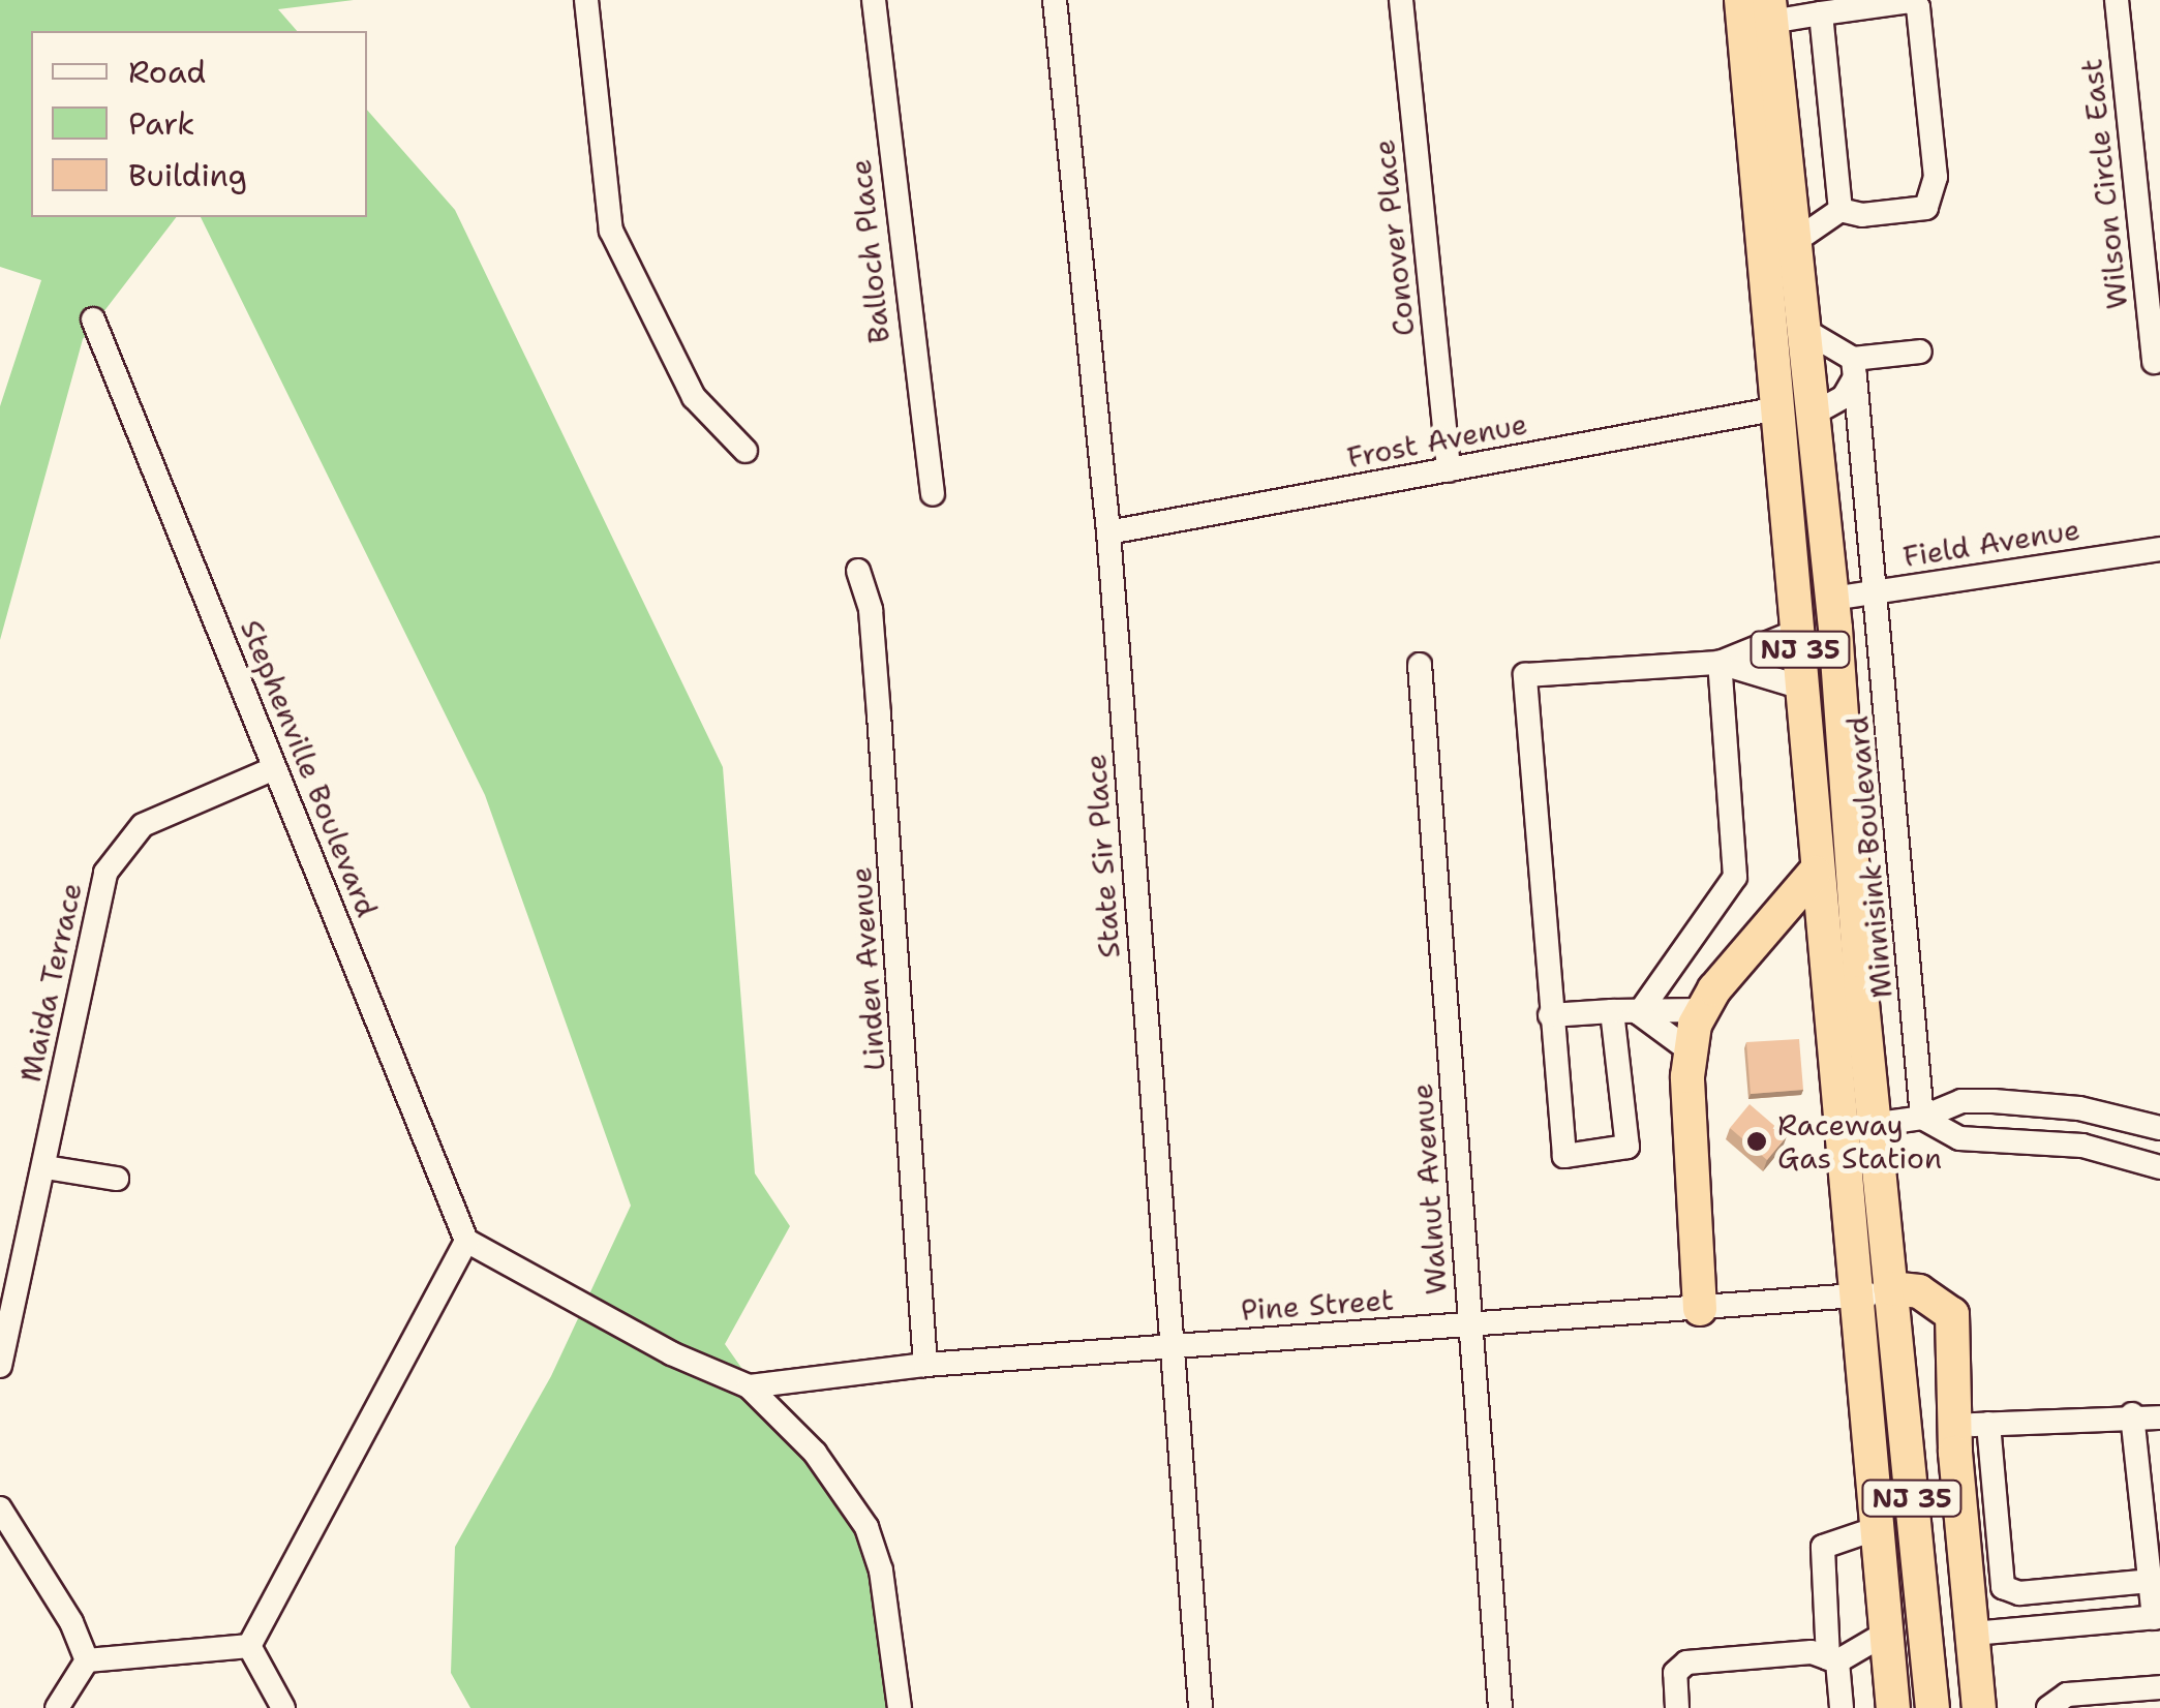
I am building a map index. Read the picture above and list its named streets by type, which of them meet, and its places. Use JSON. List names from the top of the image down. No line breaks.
{"streets":{"highway":["NJ 35"],"street":["Wilson Circle East","Conover Place","Balloch Place","Frost Avenue","Field Avenue","Stephenville Boulevard","State Sir Place","Minnisink Boulevard","Linden Avenue","Maida Terrace","Walnut Avenue","Pine Street"]},"crossings":[["Conover Place","Frost Avenue"],["Frost Avenue","NJ 35"],["Frost Avenue","State Sir Place"],["Field Avenue","NJ 35"],["Field Avenue","Minnisink Boulevard"],["NJ 35","Pine Street"],["Stephenville Boulevard","Maida Terrace"],["State Sir Place","Pine Street"],["Linden Avenue","Pine Street"],["Walnut Avenue","Pine Street"]],"places":["Raceway Gas Station"],"legend":["Road","Park","Building"]}
